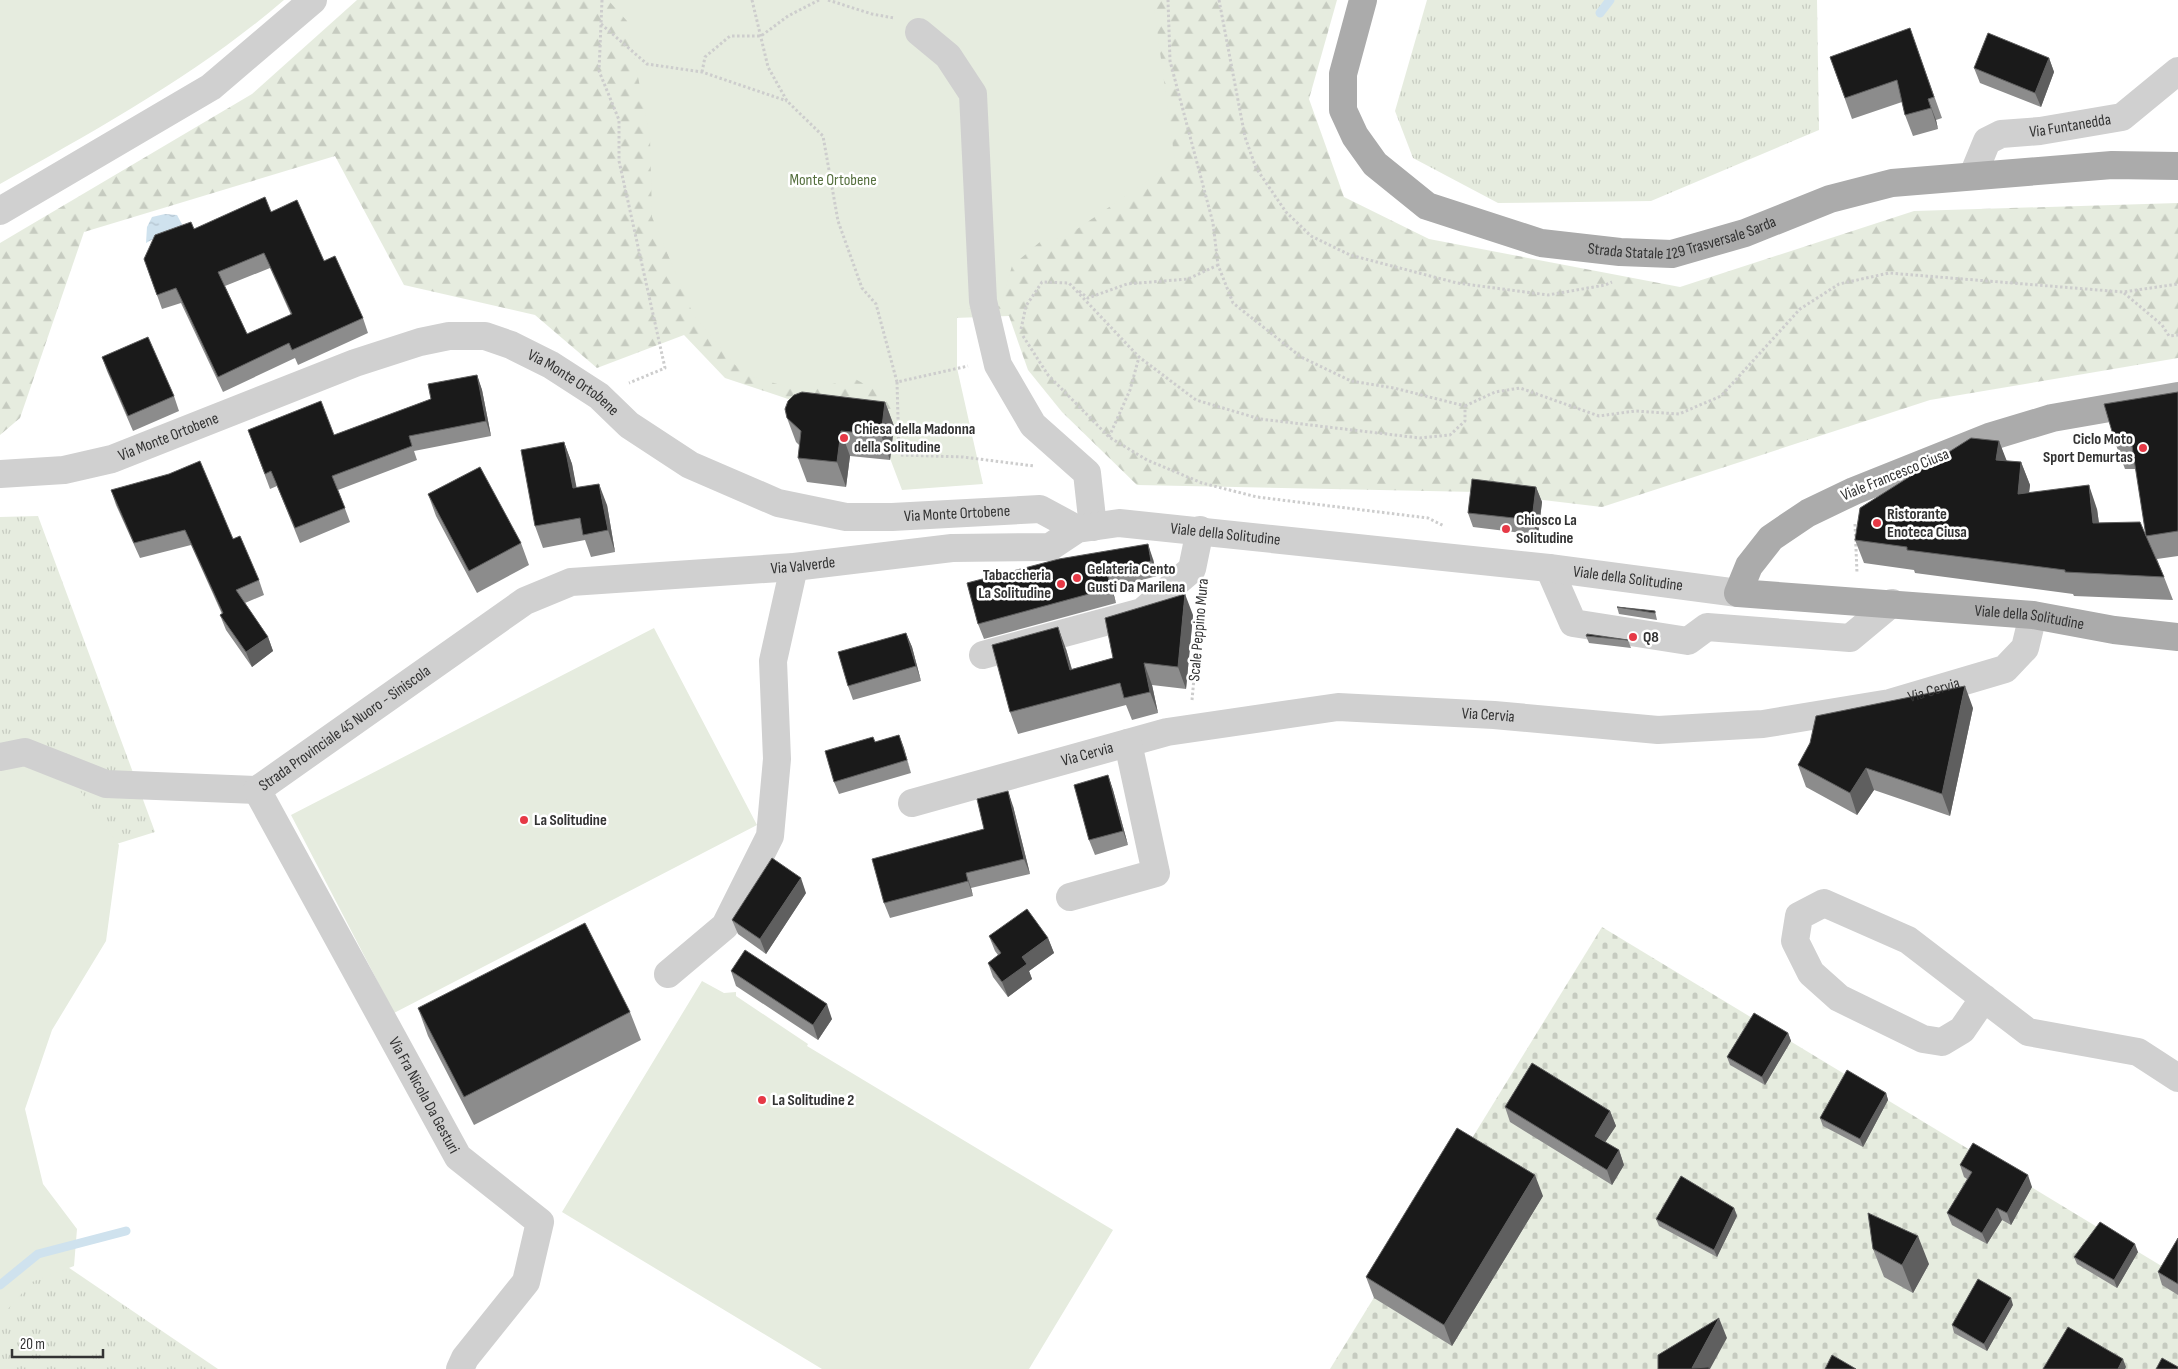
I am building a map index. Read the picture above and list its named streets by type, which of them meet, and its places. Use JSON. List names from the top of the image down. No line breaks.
{"streets":{"main road":["Strada Statale 129 Trasversale Sarda","Viale Francesco Ciusa","Viale della Solitudine"],"street":["Via Funtanedda","Via Monte Ortobene","Via Valverde","Via Cervia","Strada Provinciale 45 Nuoro - Siniscola","Via Fra Nicola Da Gesturi"],"path":["Scale Peppino Mura"]},"crossings":[["Via Funtanedda","Strada Statale 129 Trasversale Sarda"],["Via Monte Ortobene","Viale della Solitudine"],["Via Monte Ortobene","Via Valverde"],["Viale Francesco Ciusa","Viale della Solitudine"],["Viale della Solitudine","Via Valverde"],["Viale della Solitudine","Via Cervia"],["Via Valverde","Strada Provinciale 45 Nuoro - Siniscola"],["Scale Peppino Mura","Via Cervia"],["Strada Provinciale 45 Nuoro - Siniscola","Via Fra Nicola Da Gesturi"]],"parks":["Monte Ortobene"],"places":["Chiesa della Madonna della Solitudine","Ciclo Moto Sport Demurtas","Ristorante Enoteca Ciusa","Chiosco La Solitudine","Gelateria Cento Gusti Da Marilena","Tabaccheria La Solitudine","Q8","La Solitudine","La Solitudine 2"],"scale_bar":"20 m"}
